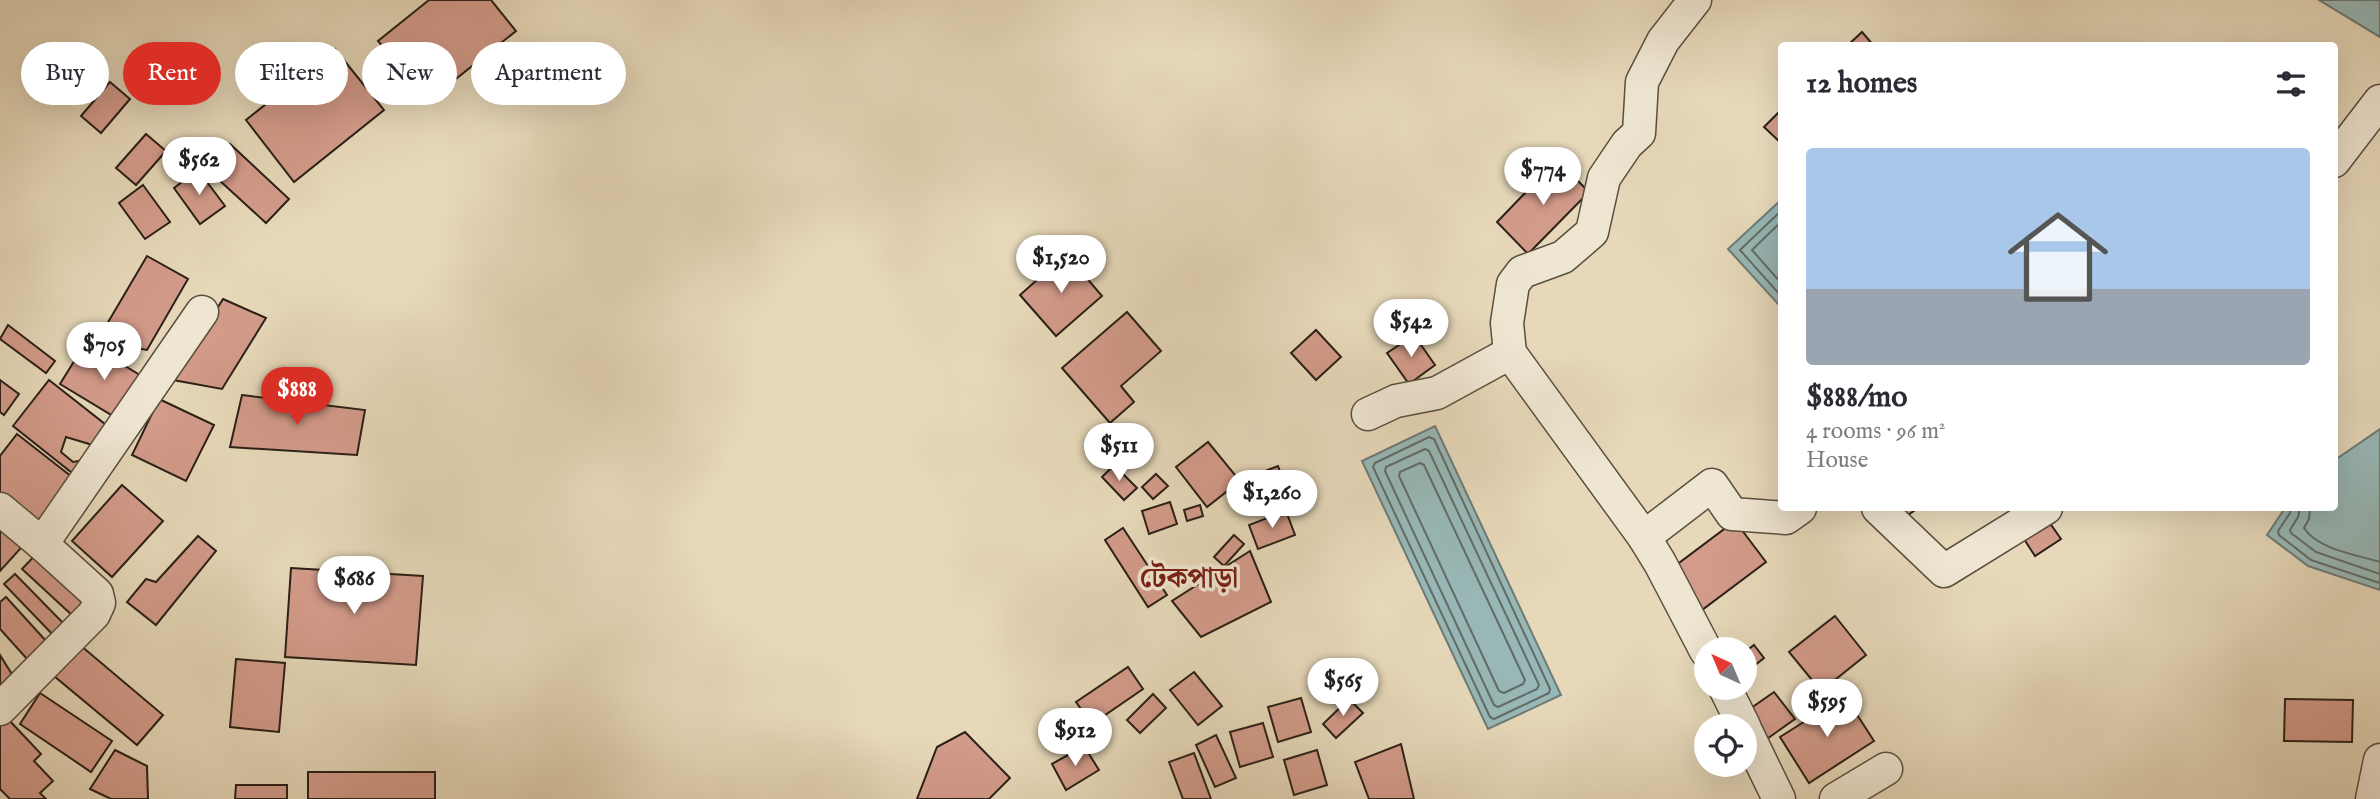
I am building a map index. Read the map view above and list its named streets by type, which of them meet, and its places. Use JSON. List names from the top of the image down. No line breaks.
{"districts":["টেকপাড়া"],"north":"top left","page":{"chip":["Buy","Rent","Filters","New","Apartment"],"heading":"12 homes","list":[{"name":"$888/mo","note":"4 rooms · 96 m² · House"}],"price":["$562","$774","$1,520","$542","$705","$888","$511","$1,260","$686","$565","$595","$912"]}}
